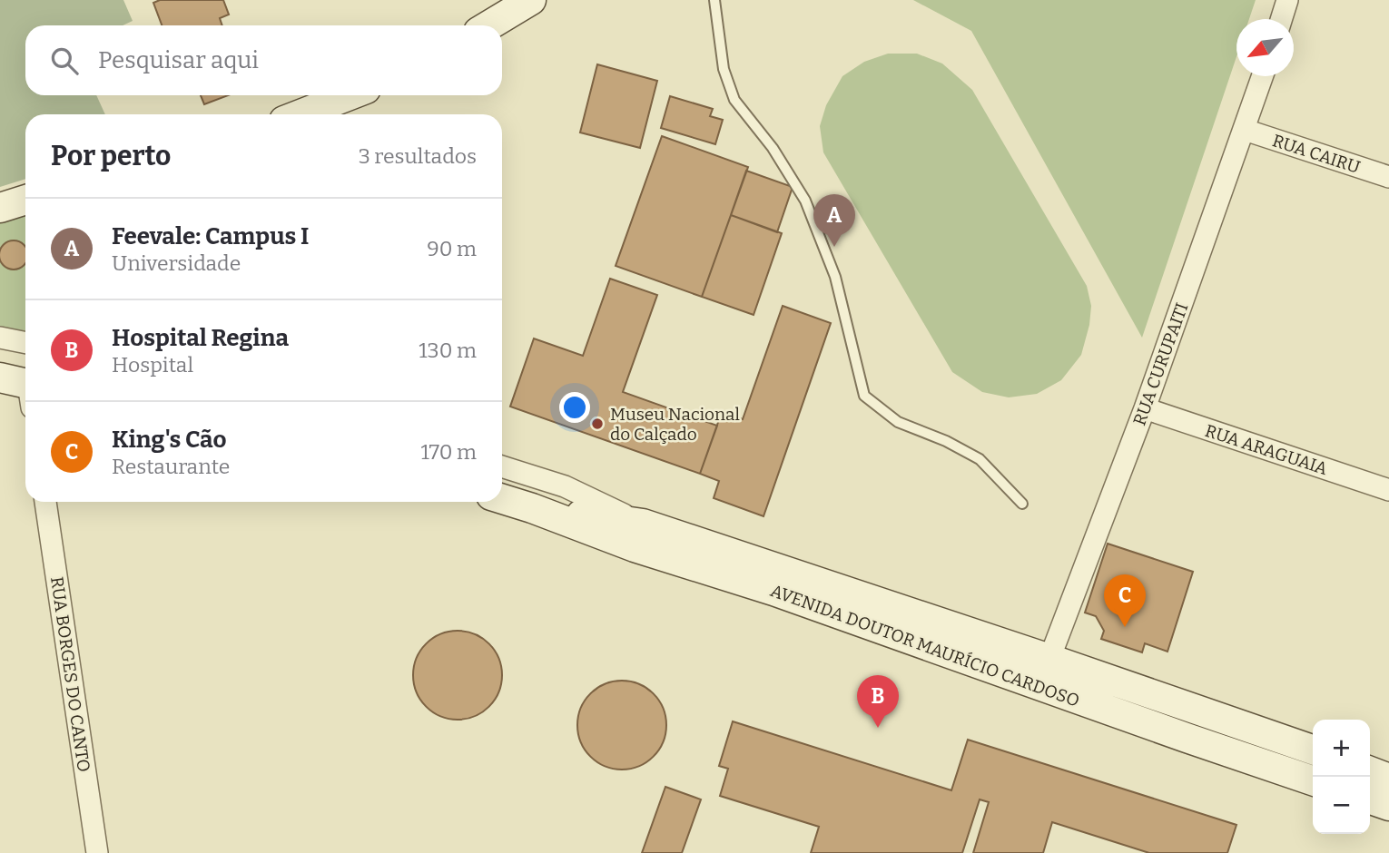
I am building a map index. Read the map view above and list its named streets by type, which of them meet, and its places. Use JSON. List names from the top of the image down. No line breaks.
{"streets":{"main road":["AVENIDA DOUTOR MAURÍCIO CARDOSO"],"street":["RUA CAIRU","RUA CURUPAITI","RUA ARAGUAIA","RUA BORGES DO CANTO"]},"crossings":[["RUA CAIRU","RUA CURUPAITI"],["RUA CURUPAITI","RUA ARAGUAIA"],["RUA CURUPAITI","AVENIDA DOUTOR MAURÍCIO CARDOSO"]],"places":["Museu Nacional do Calçado"],"north":"bottom left","page":{"search":"Pesquisar aqui","heading":["Por perto","3 resultados"],"pins":["A","C","B"],"list":[{"mark":"A","name":"Feevale: Campus I","note":"Universidade","value":"90 m"},{"mark":"B","name":"Hospital Regina","note":"Hospital","value":"130 m"},{"mark":"C","name":"King's Cão","note":"Restaurante","value":"170 m"}],"map_buttons":["+","−"]}}
